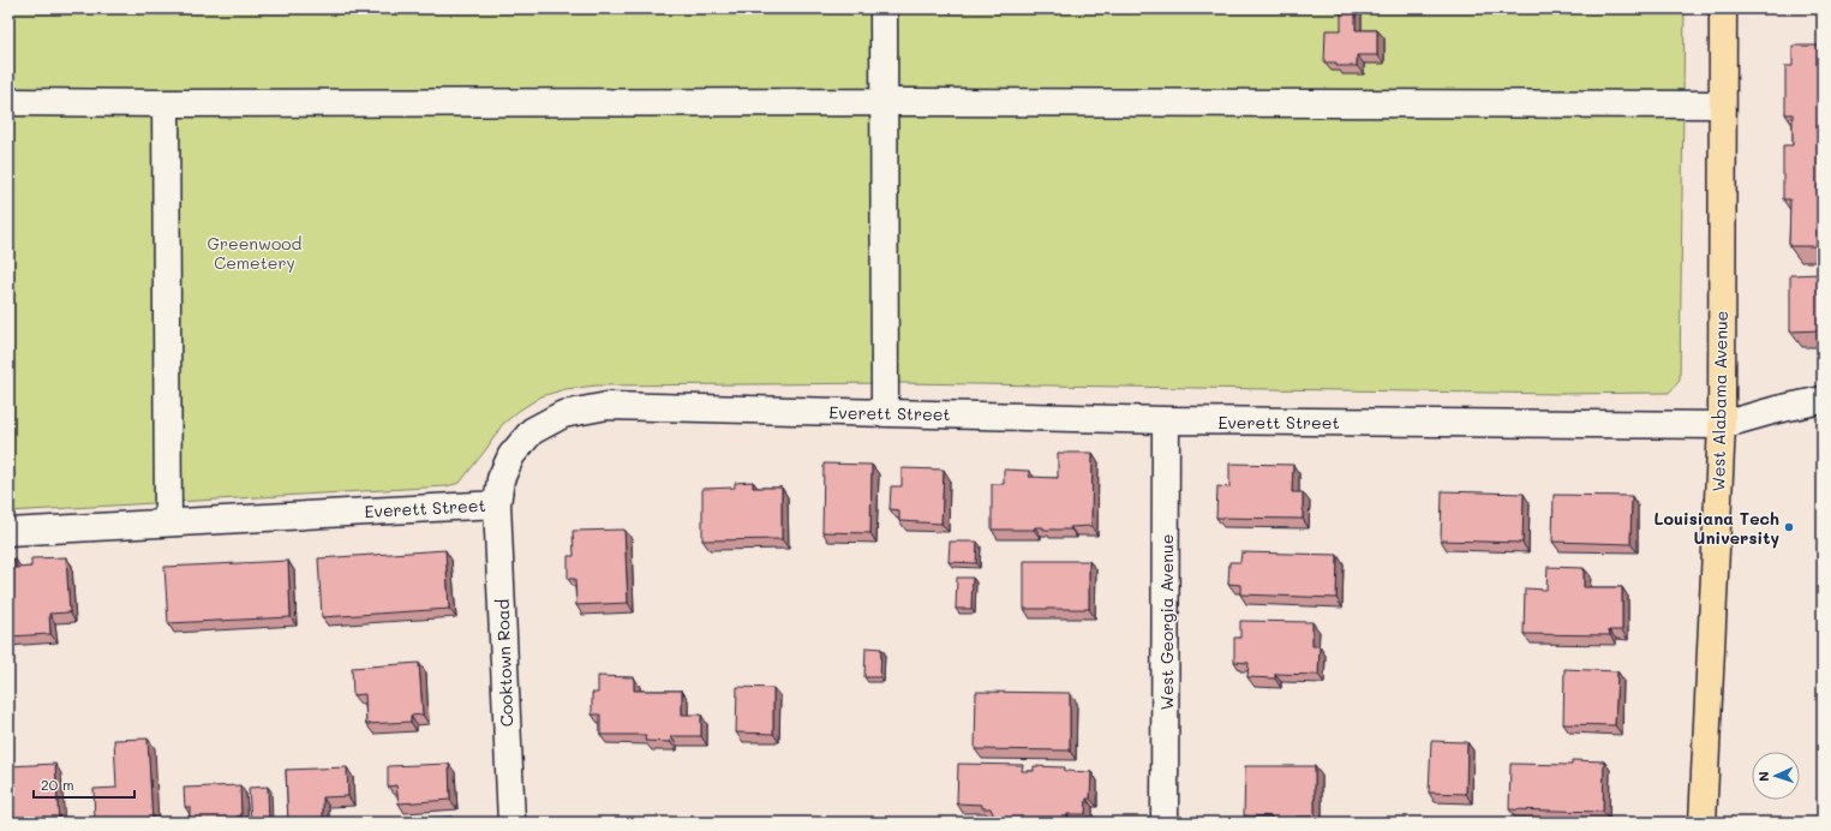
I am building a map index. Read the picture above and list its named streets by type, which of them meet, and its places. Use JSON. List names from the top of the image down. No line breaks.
{"streets":{"main road":["West Alabama Avenue"],"street":["Everett Street","West Georgia Avenue","Cooktown Road"]},"crossings":[["West Alabama Avenue","Everett Street"],["Everett Street","West Georgia Avenue"],["Everett Street","Cooktown Road"]],"parks":["Greenwood Cemetery"],"places":["Louisiana Tech University"],"scale_bar":"20 m","north":"left"}
